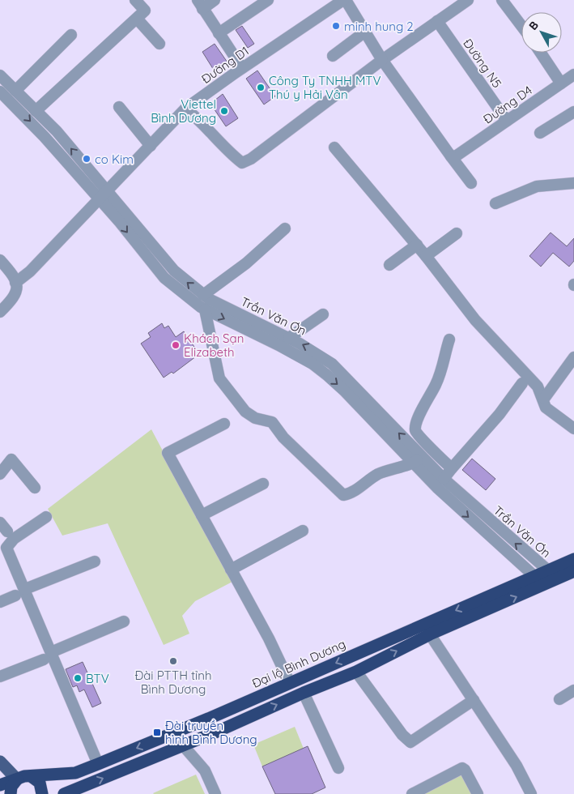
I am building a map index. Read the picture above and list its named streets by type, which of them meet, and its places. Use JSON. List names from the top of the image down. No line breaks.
{"streets":{"highway":["Đại lộ Bình Dương"],"street":["Đường N5","Đường D1","Đường D4","Trần Văn Ơn"]},"crossings":[["Đường N5","Đường D4"],["Đường D1","Trần Văn Ơn"],["Trần Văn Ơn","Đại lộ Bình Dương"]],"places":{"other":["minh hung 2","Công Ty TNHH MTV Thú y Hải Vân","Viettel Bình Dương","co Kim","Khách Sạn Elizabeth","Đài PTTH tỉnh Bình Dương","BTV"],"transit":["Đài truyền hình Bình Dương"]},"north":"top left"}
